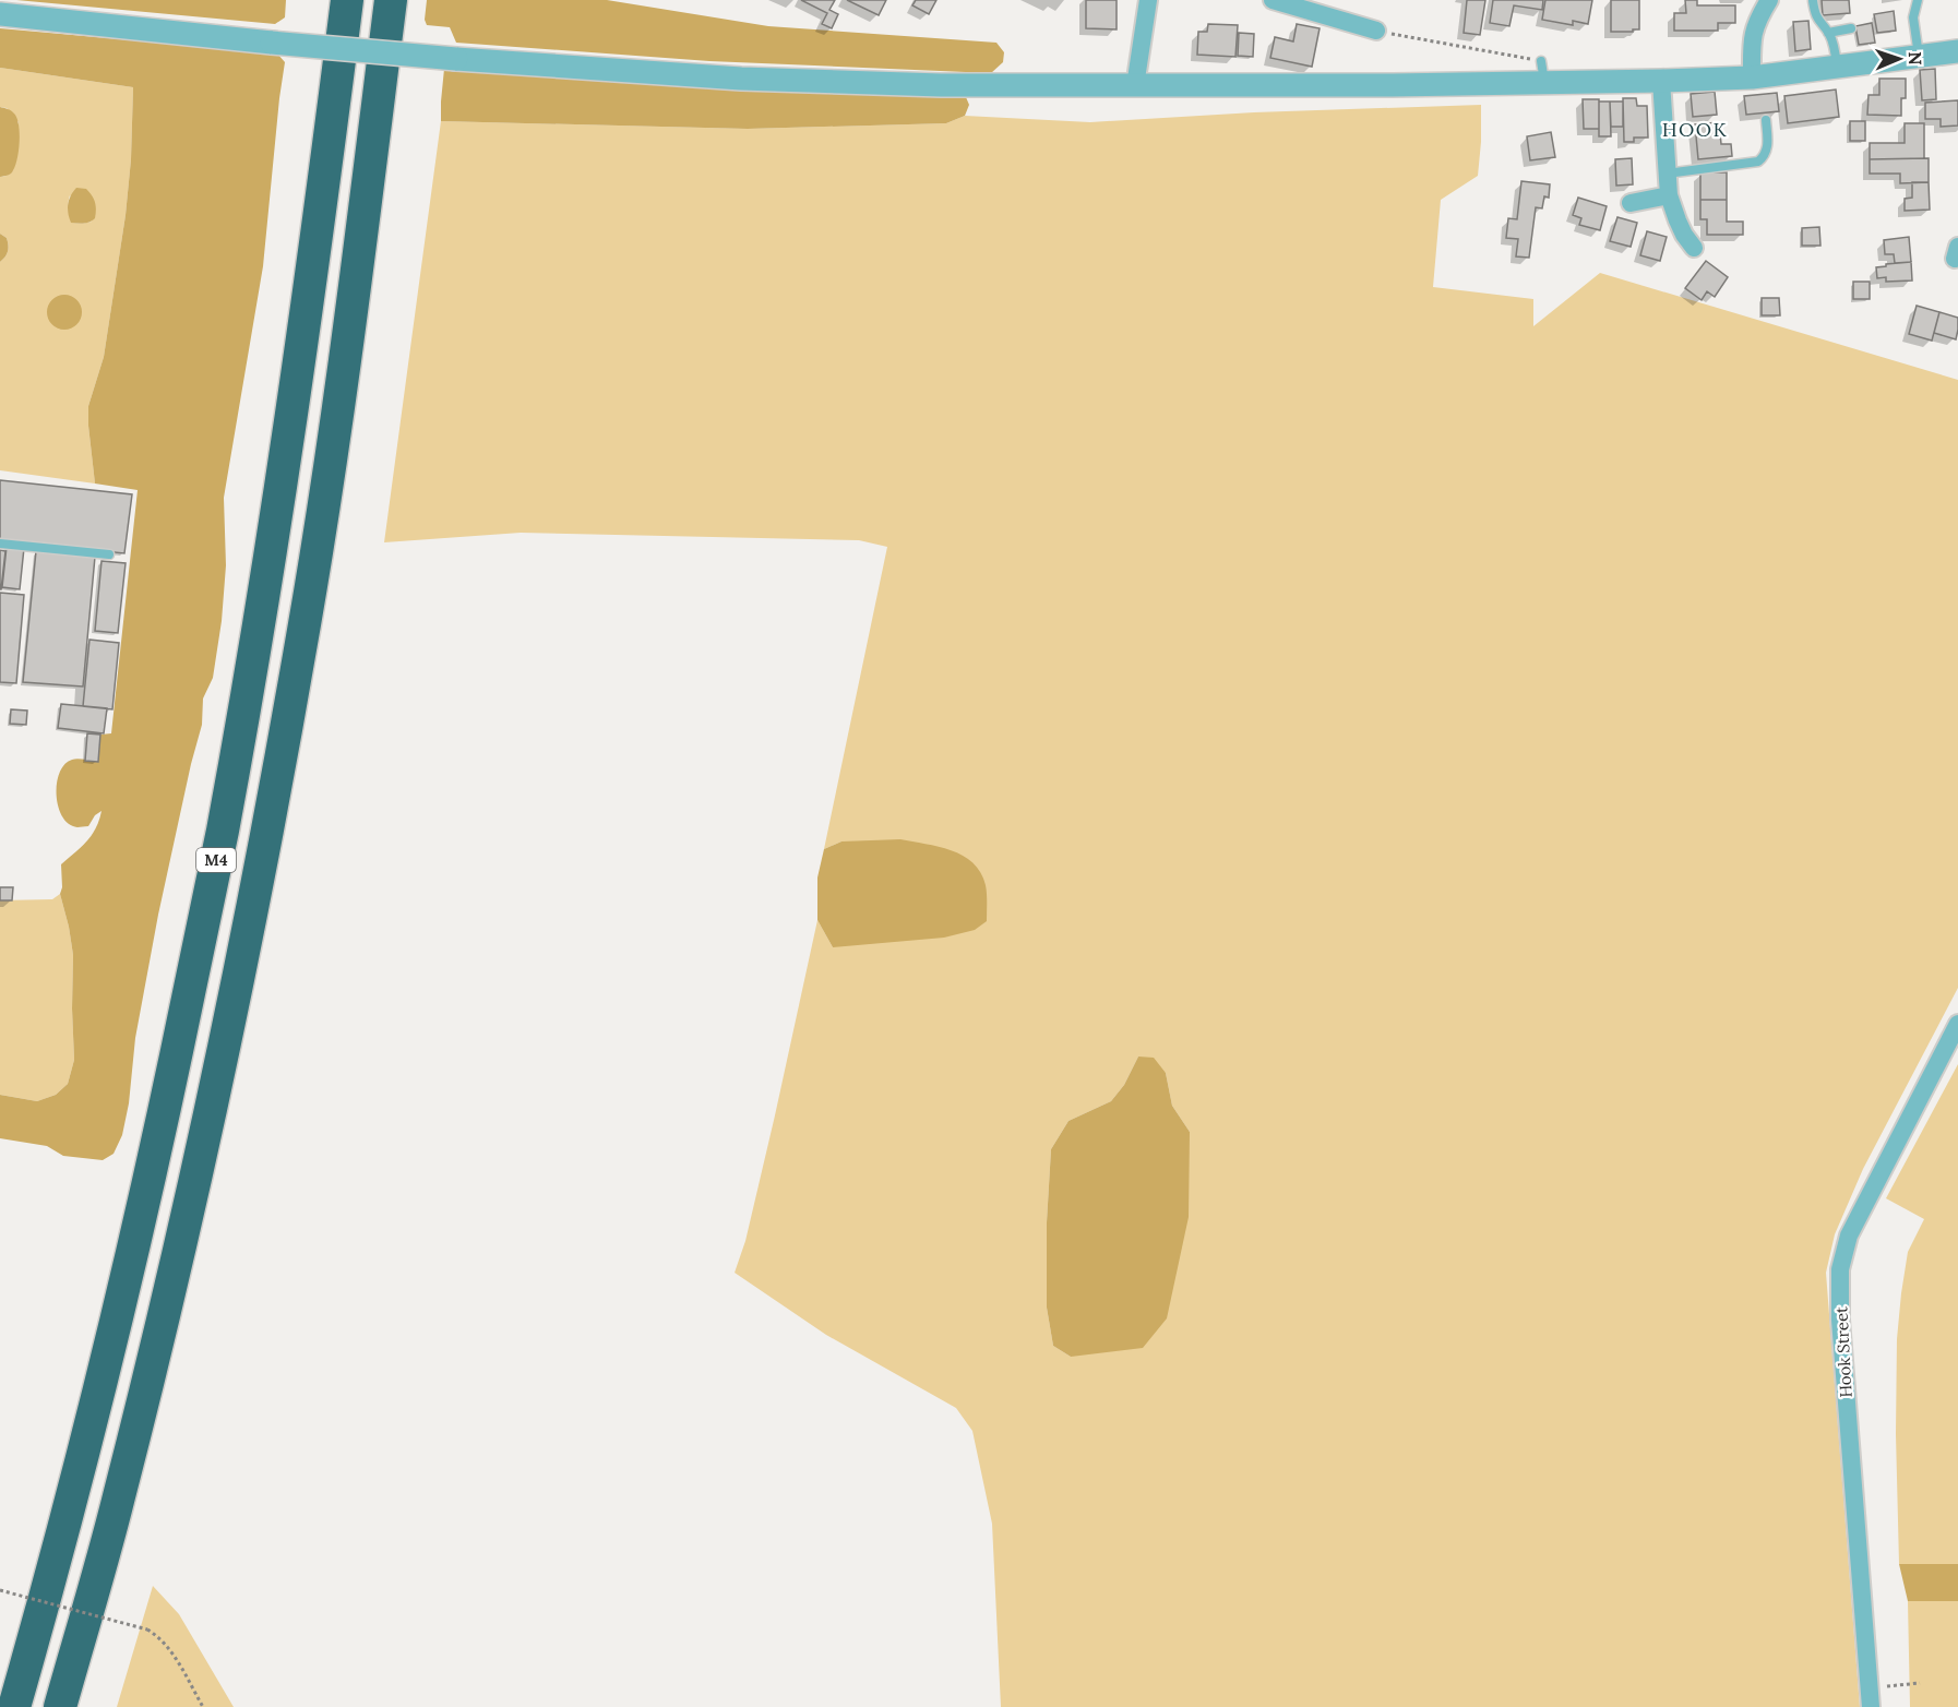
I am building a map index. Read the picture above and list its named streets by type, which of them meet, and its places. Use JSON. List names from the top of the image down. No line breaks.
{"streets":{"highway":["M4"],"street":["Hook Street"]},"districts":["HOOK"],"north":"right"}
